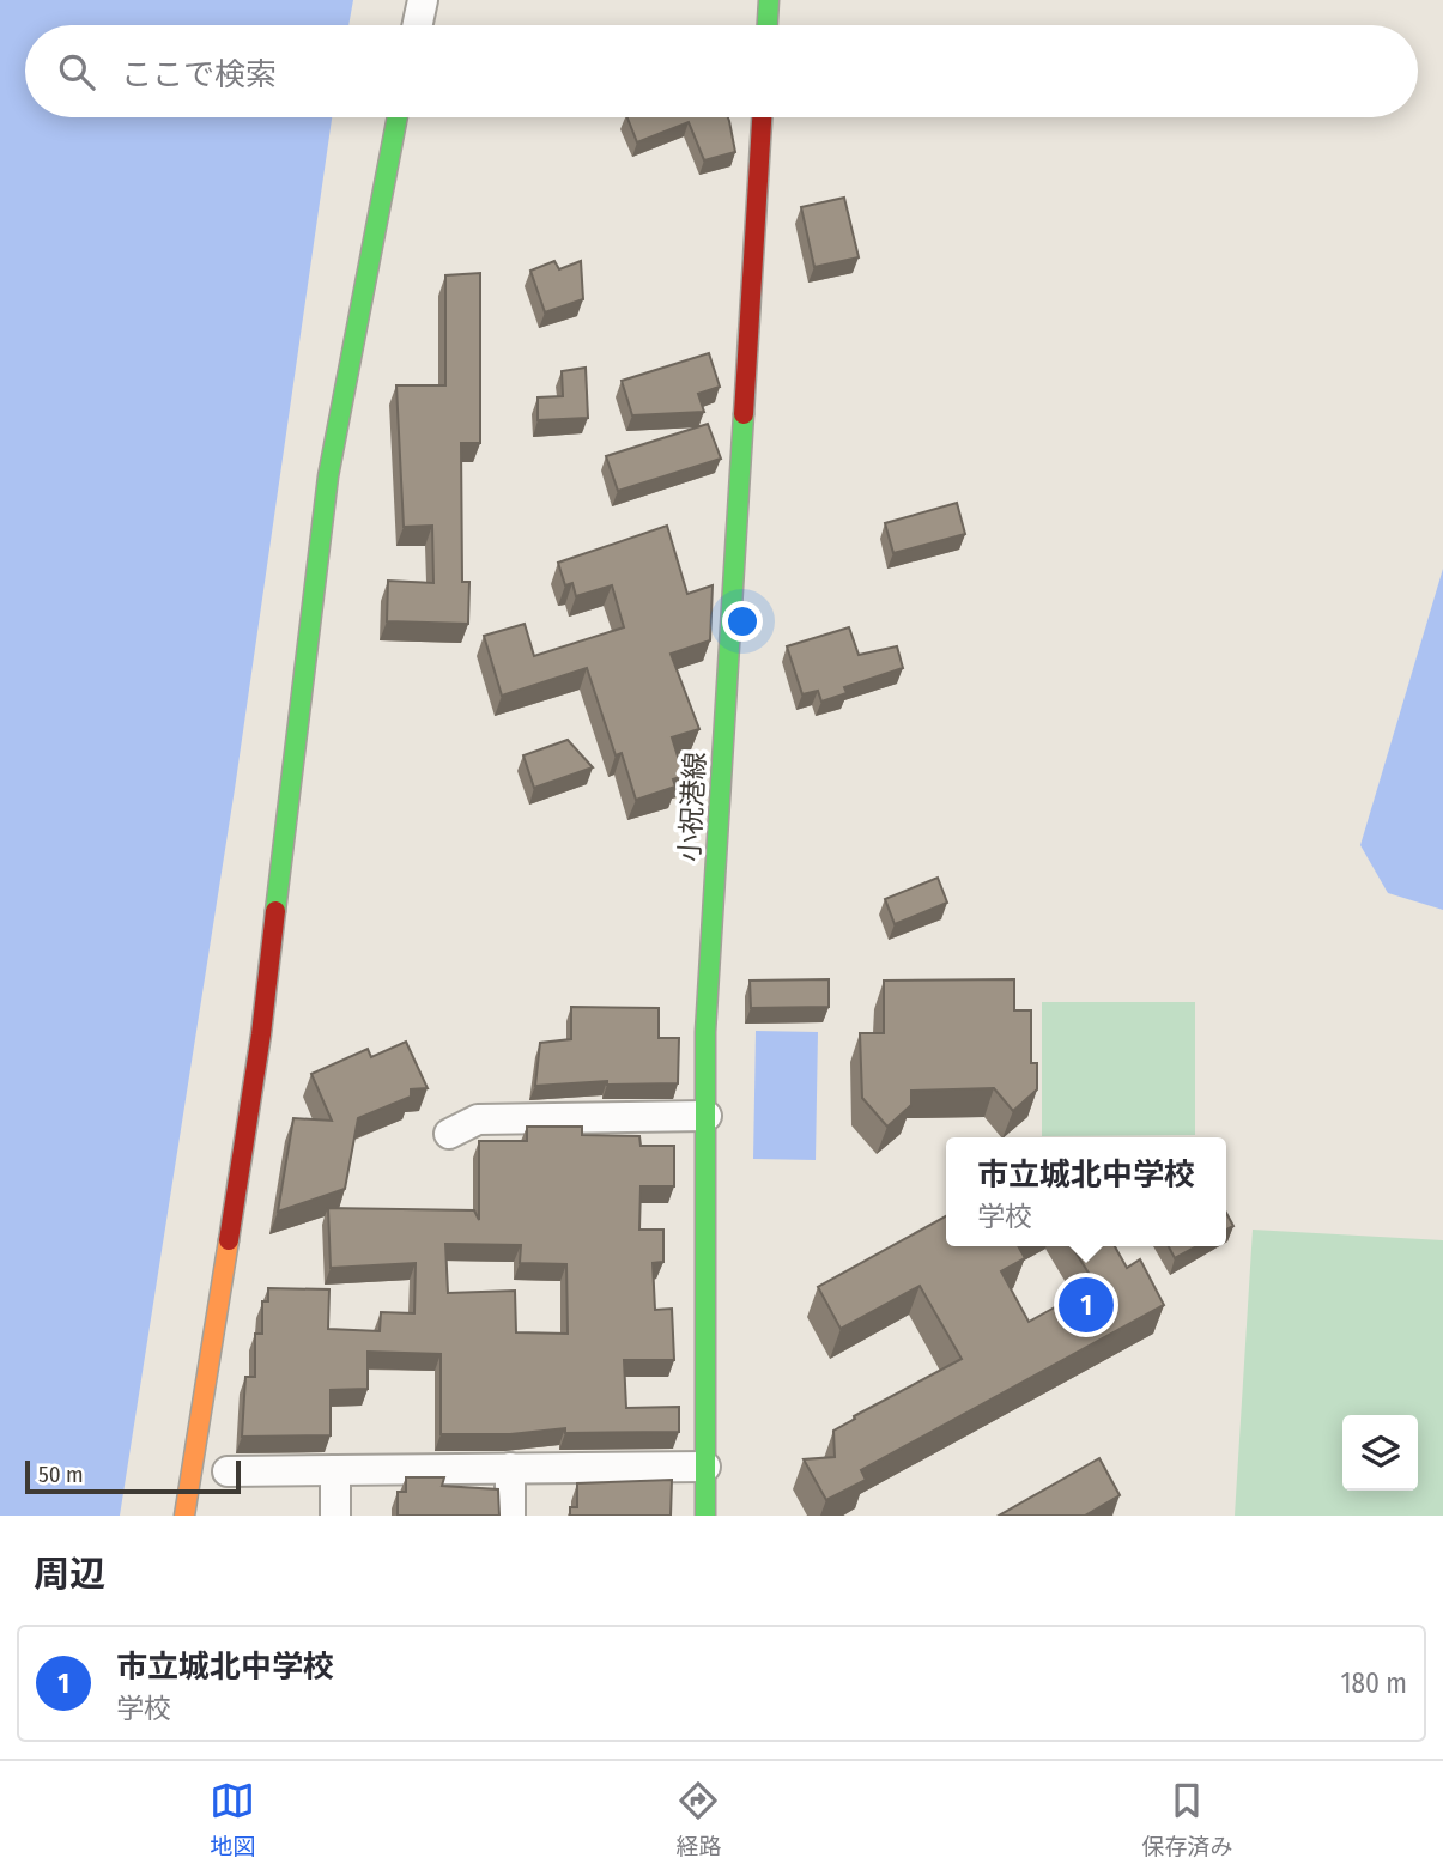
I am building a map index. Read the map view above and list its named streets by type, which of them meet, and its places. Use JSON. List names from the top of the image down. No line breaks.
{"streets":{"main road":["小祝港線"]},"scale_bar":"50 m","page":{"search":"ここで検索","popup":["市立城北中学校","学校"],"pins":"1","scale":"50 m","heading":"周辺","list":[{"mark":"1","name":"市立城北中学校","note":"学校","value":"180 m"}],"nav":["地図","経路","保存済み"]}}
